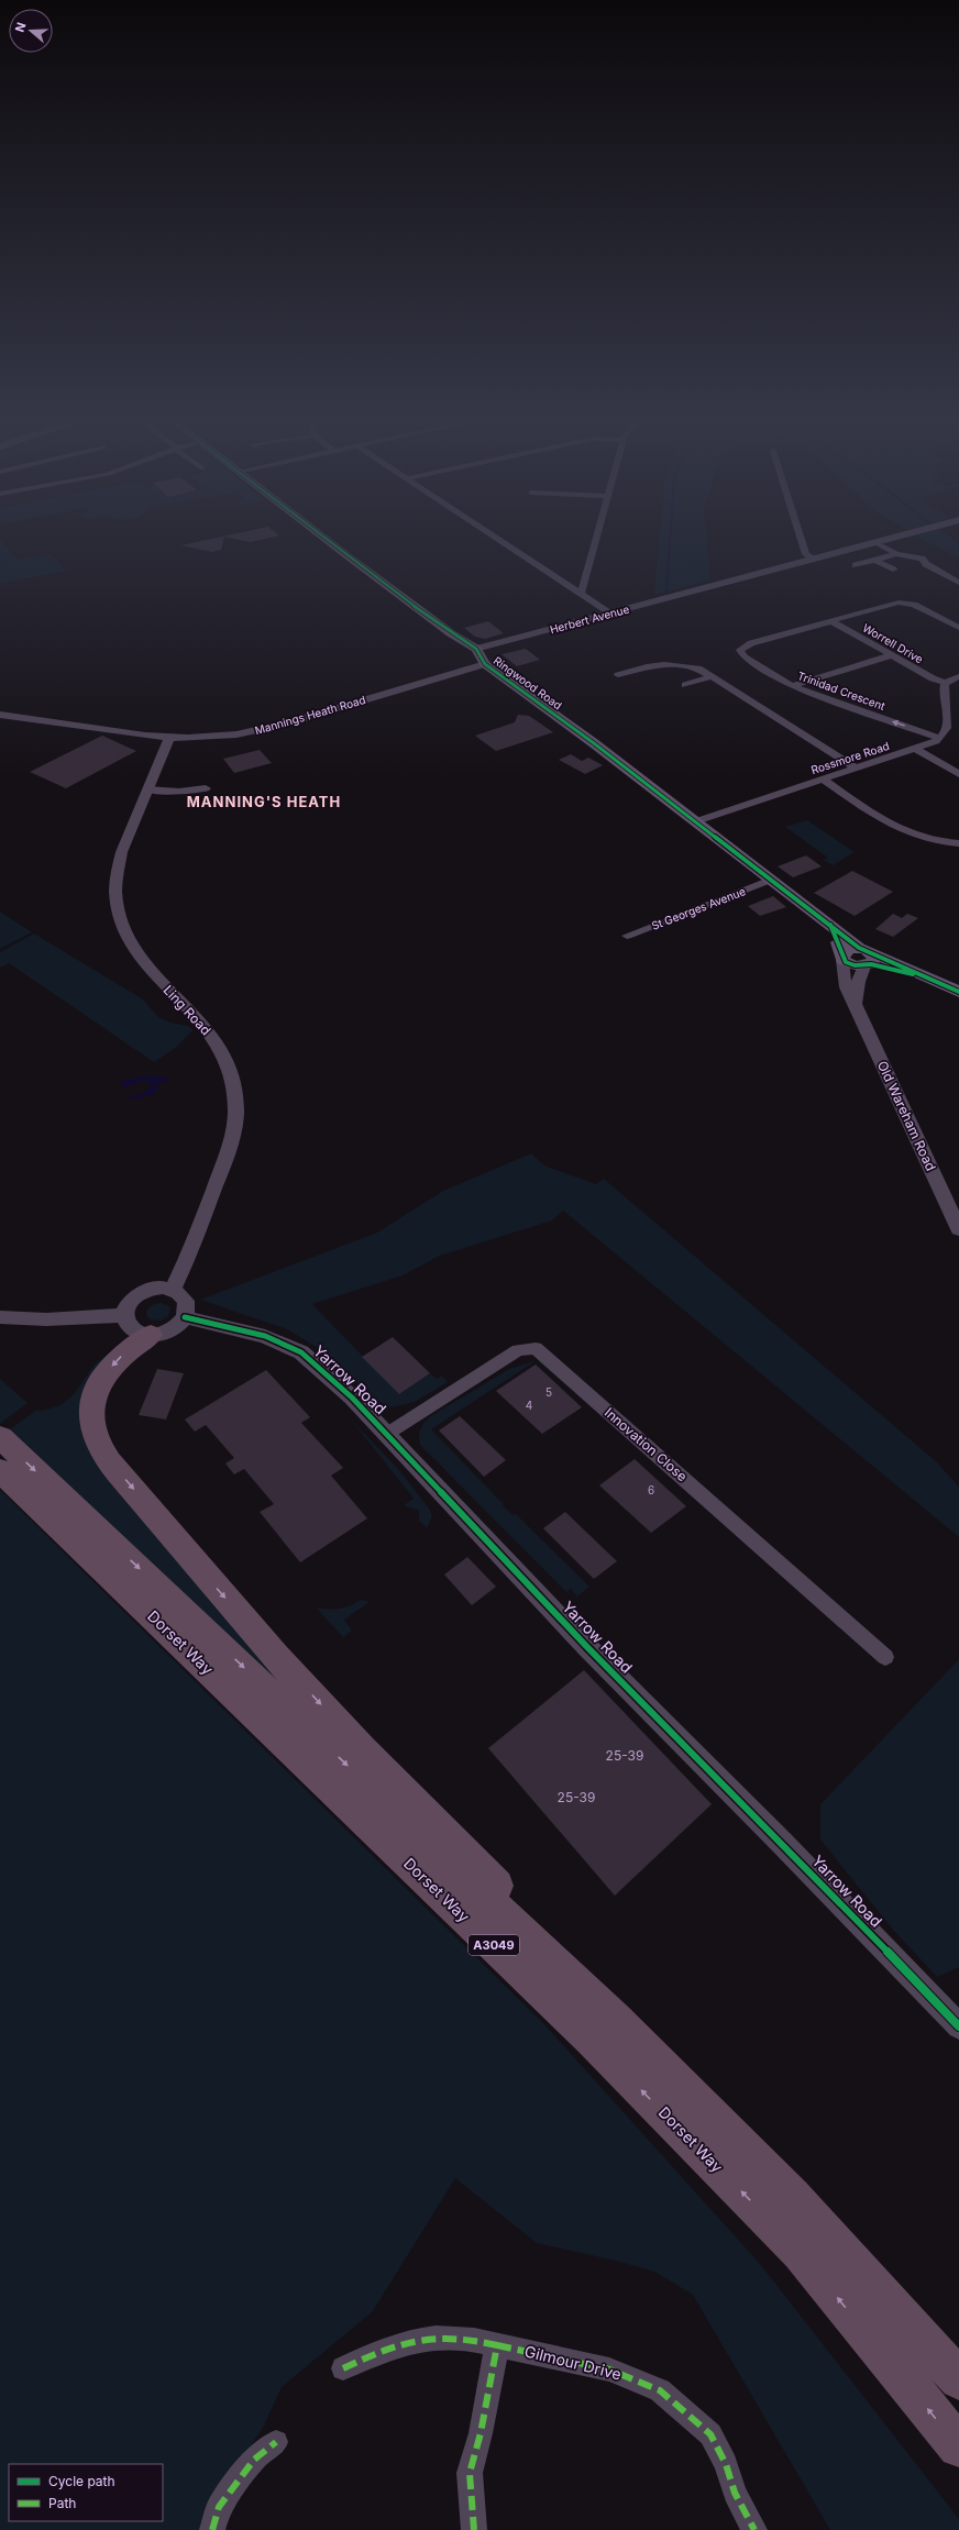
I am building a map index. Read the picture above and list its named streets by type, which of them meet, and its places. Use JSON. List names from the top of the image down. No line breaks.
{"streets":{"highway":["Dorset Way","A3049"],"main road":["Ringwood Road"],"street":["Herbert Avenue","Worrell Drive","Trinidad Crescent","Mannings Heath Road","Rossmore Road","St Georges Avenue","Ling Road","Old Wareham Road","Yarrow Road","Innovation Close","Gilmour Drive"]},"crossings":[["Herbert Avenue","Ringwood Road"],["Worrell Drive","Trinidad Crescent"],["Ringwood Road","Mannings Heath Road"],["Ringwood Road","Rossmore Road"],["Ringwood Road","St Georges Avenue"],["Trinidad Crescent","Rossmore Road"],["Mannings Heath Road","Ling Road"],["Ling Road","Yarrow Road"],["Yarrow Road","Innovation Close"]],"districts":["MANNING'S HEATH"],"house_numbers":["5","4","6","25-39","25-39"],"legend":["Cycle path","Path"],"north":"left"}
